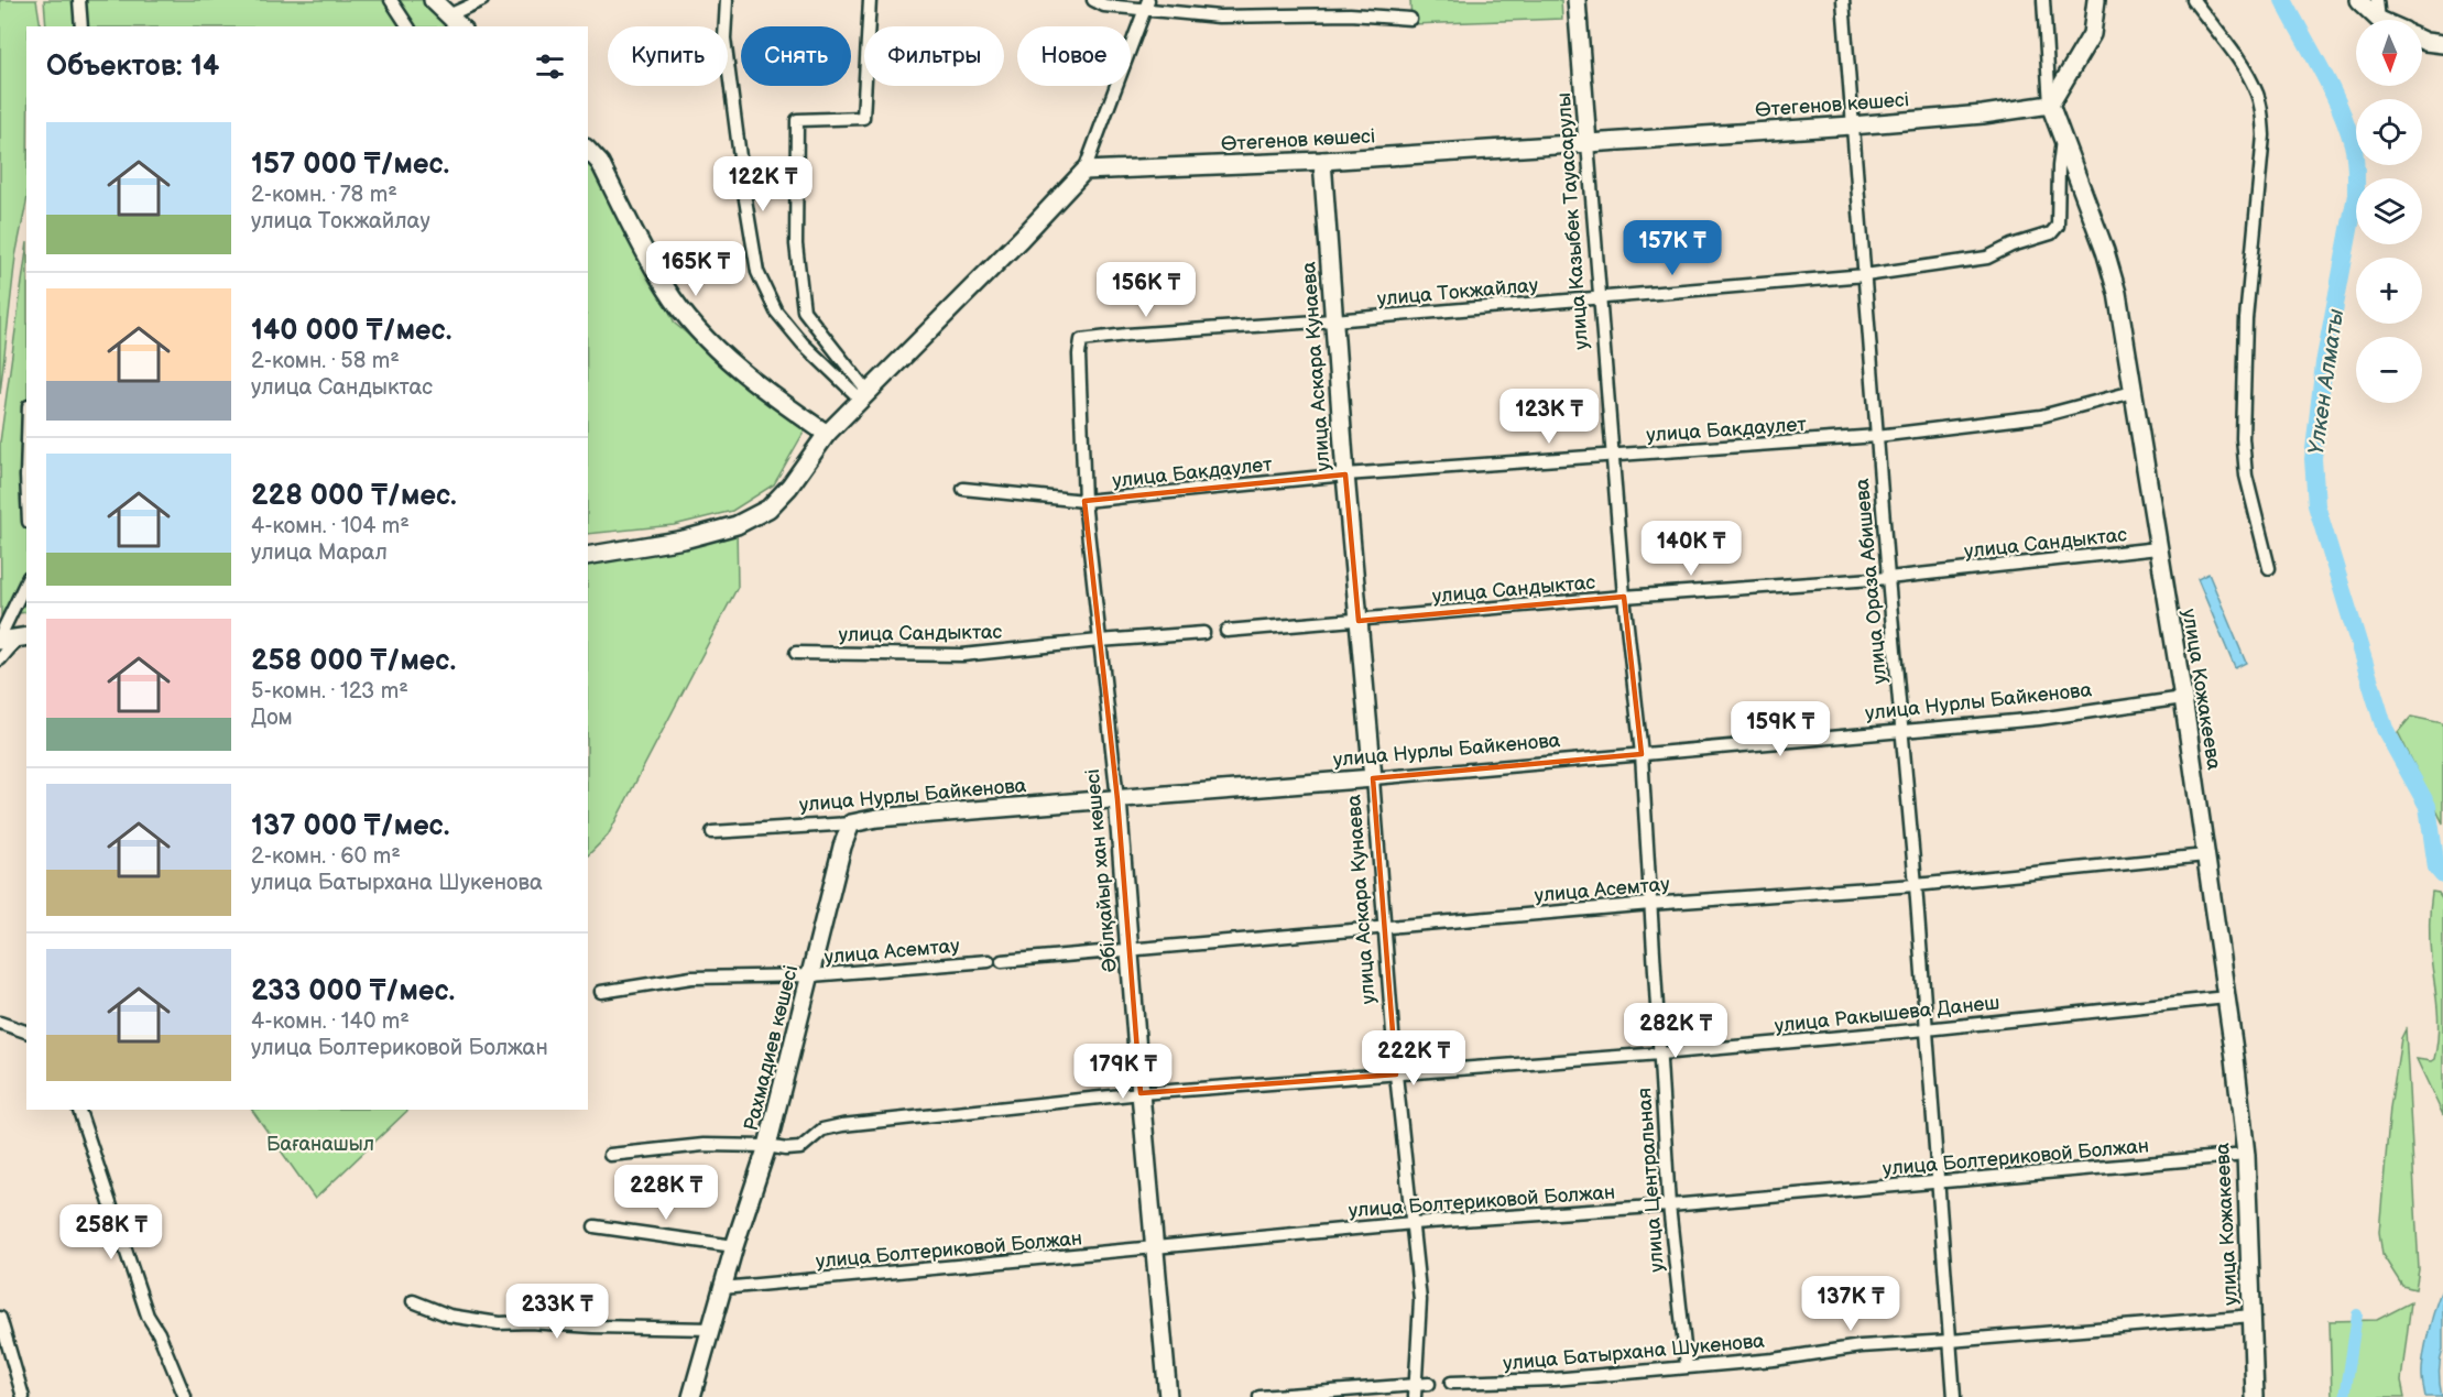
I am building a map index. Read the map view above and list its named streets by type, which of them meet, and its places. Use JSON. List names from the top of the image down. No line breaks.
{"streets":{"street":["Өтегенов көшесі","улица Казыбек Тауасарулы","улица Токжайлау","улица Аскара Кунаева","улица Бакдаулет","улица Сандыктас","улица Ораза Абишева","улица Кожакеева","улица Нурлы Байкенова","Әбілқайыр хан көшесі","улица Асемтау","улица Ракышева Данеш","Рахмадиев көшесі","улица Болтериковой Болжан","улица Центральная","улица Батырхана Шукенова"]},"crossings":[["Өтегенов көшесі","улица Казыбек Тауасарулы"],["Өтегенов көшесі","улица Аскара Кунаева"],["Өтегенов көшесі","улица Ораза Абишева"],["Өтегенов көшесі","улица Кожакеева"],["улица Казыбек Тауасарулы","улица Токжайлау"],["улица Казыбек Тауасарулы","улица Бакдаулет"],["улица Казыбек Тауасарулы","улица Сандыктас"],["улица Казыбек Тауасарулы","улица Нурлы Байкенова"],["улица Казыбек Тауасарулы","улица Центральная"],["улица Токжайлау","улица Аскара Кунаева"],["улица Токжайлау","улица Ораза Абишева"],["улица Токжайлау","улица Кожакеева"],["улица Токжайлау","Әбілқайыр хан көшесі"],["улица Аскара Кунаева","улица Бакдаулет"],["улица Аскара Кунаева","улица Сандыктас"],["улица Аскара Кунаева","улица Нурлы Байкенова"],["улица Аскара Кунаева","улица Асемтау"],["улица Аскара Кунаева","улица Ракышева Данеш"],["улица Аскара Кунаева","улица Болтериковой Болжан"],["улица Бакдаулет","улица Ораза Абишева"],["улица Бакдаулет","улица Кожакеева"],["улица Бакдаулет","Әбілқайыр хан көшесі"],["улица Сандыктас","улица Ораза Абишева"],["улица Сандыктас","улица Кожакеева"],["улица Сандыктас","Әбілқайыр хан көшесі"],["улица Ораза Абишева","улица Нурлы Байкенова"],["улица Ораза Абишева","улица Асемтау"],["улица Ораза Абишева","улица Ракышева Данеш"],["улица Ораза Абишева","улица Болтериковой Болжан"],["улица Ораза Абишева","улица Батырхана Шукенова"],["улица Кожакеева","улица Нурлы Байкенова"],["улица Кожакеева","улица Асемтау"],["улица Кожакеева","улица Ракышева Данеш"],["улица Кожакеева","улица Болтериковой Болжан"],["улица Кожакеева","улица Батырхана Шукенова"],["улица Нурлы Байкенова","Әбілқайыр хан көшесі"],["улица Нурлы Байкенова","Рахмадиев көшесі"],["улица Нурлы Байкенова","улица Центральная"],["Әбілқайыр хан көшесі","улица Асемтау"],["Әбілқайыр хан көшесі","улица Ракышева Данеш"],["Әбілқайыр хан көшесі","улица Болтериковой Болжан"],["улица Асемтау","Рахмадиев көшесі"],["улица Асемтау","улица Центральная"],["улица Ракышева Данеш","Рахмадиев көшесі"],["улица Ракышева Данеш","улица Центральная"],["Рахмадиев көшесі","улица Болтериковой Болжан"],["улица Болтериковой Болжан","улица Центральная"],["улица Центральная","улица Батырхана Шукенова"]],"water":["Үлкен Алматы"],"parks":["Бағанашыл"],"north":"bottom","page":{"map_buttons":["+","−"],"chip":["Купить","Снять","Фильтры","Новое"],"heading":"Объектов: 14","list":[{"name":"157 000 ₸/мес.","note":"2-комн. · 78 m² · улица Токжайлау"},{"name":"140 000 ₸/мес.","note":"2-комн. · 58 m² · улица Сандыктас"},{"name":"228 000 ₸/мес.","note":"4-комн. · 104 m² · улица Марал"},{"name":"258 000 ₸/мес.","note":"5-комн. · 123 m² · Дом"},{"name":"137 000 ₸/мес.","note":"2-комн. · 60 m² · улица Батырхана Шукенова"},{"name":"233 000 ₸/мес.","note":"4-комн. · 140 m² · улица Болтериковой Болжан"}],"price":["122K ₸","157K ₸","165K ₸","156K ₸","123K ₸","140K ₸","159K ₸","282K ₸","222K ₸","179K ₸","228K ₸","258K ₸","137K ₸","233K ₸"]}}
